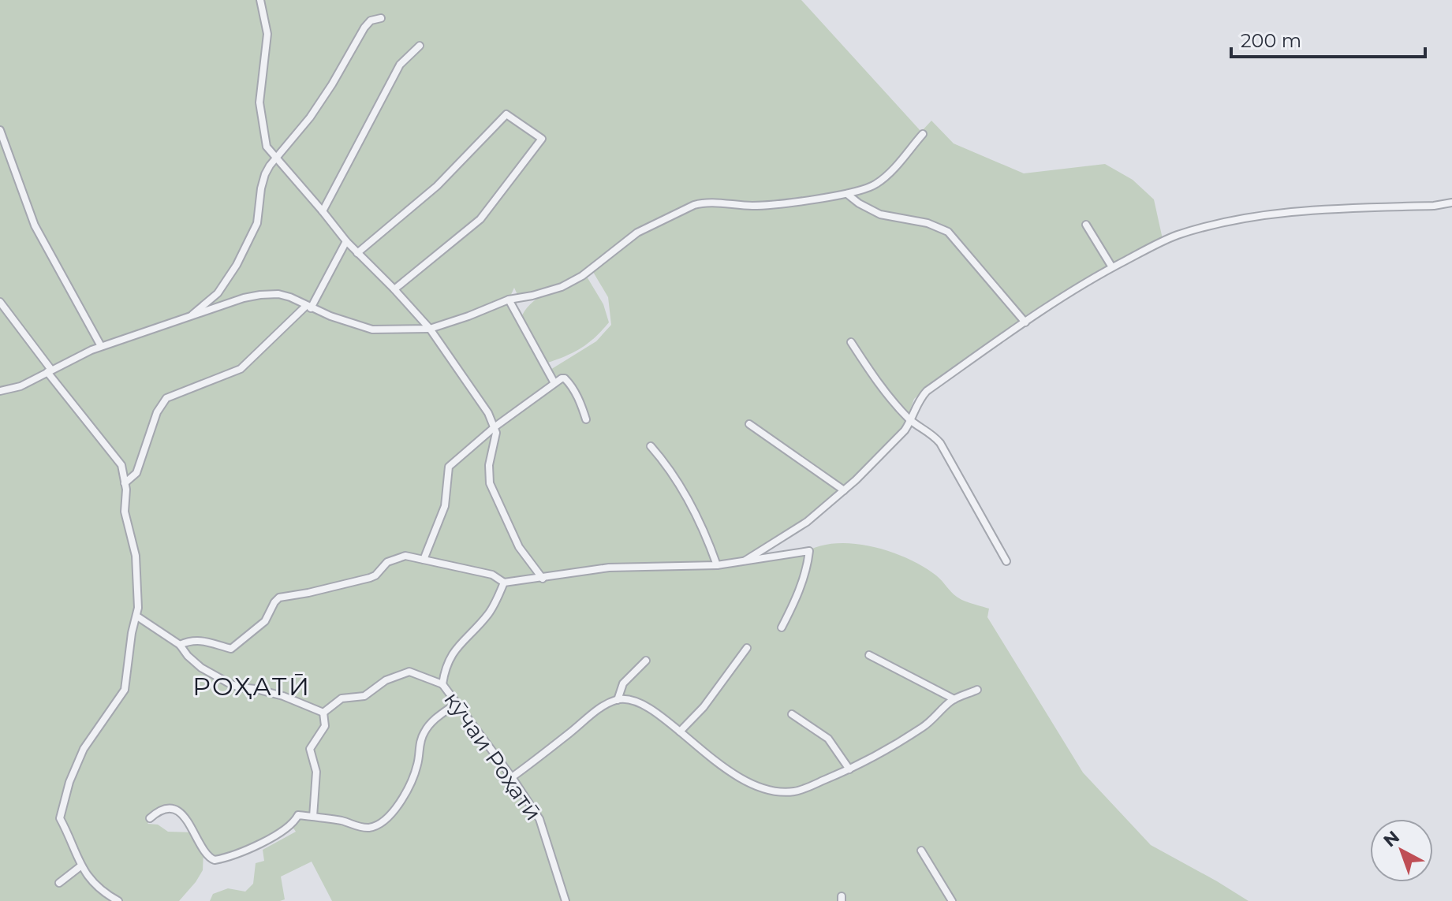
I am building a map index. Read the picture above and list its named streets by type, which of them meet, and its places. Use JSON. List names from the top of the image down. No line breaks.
{"streets":{"street":["кӯчаи Роҳатӣ"]},"districts":["РОҲАТӢ"],"scale_bar":"200 m","north":"top left"}
